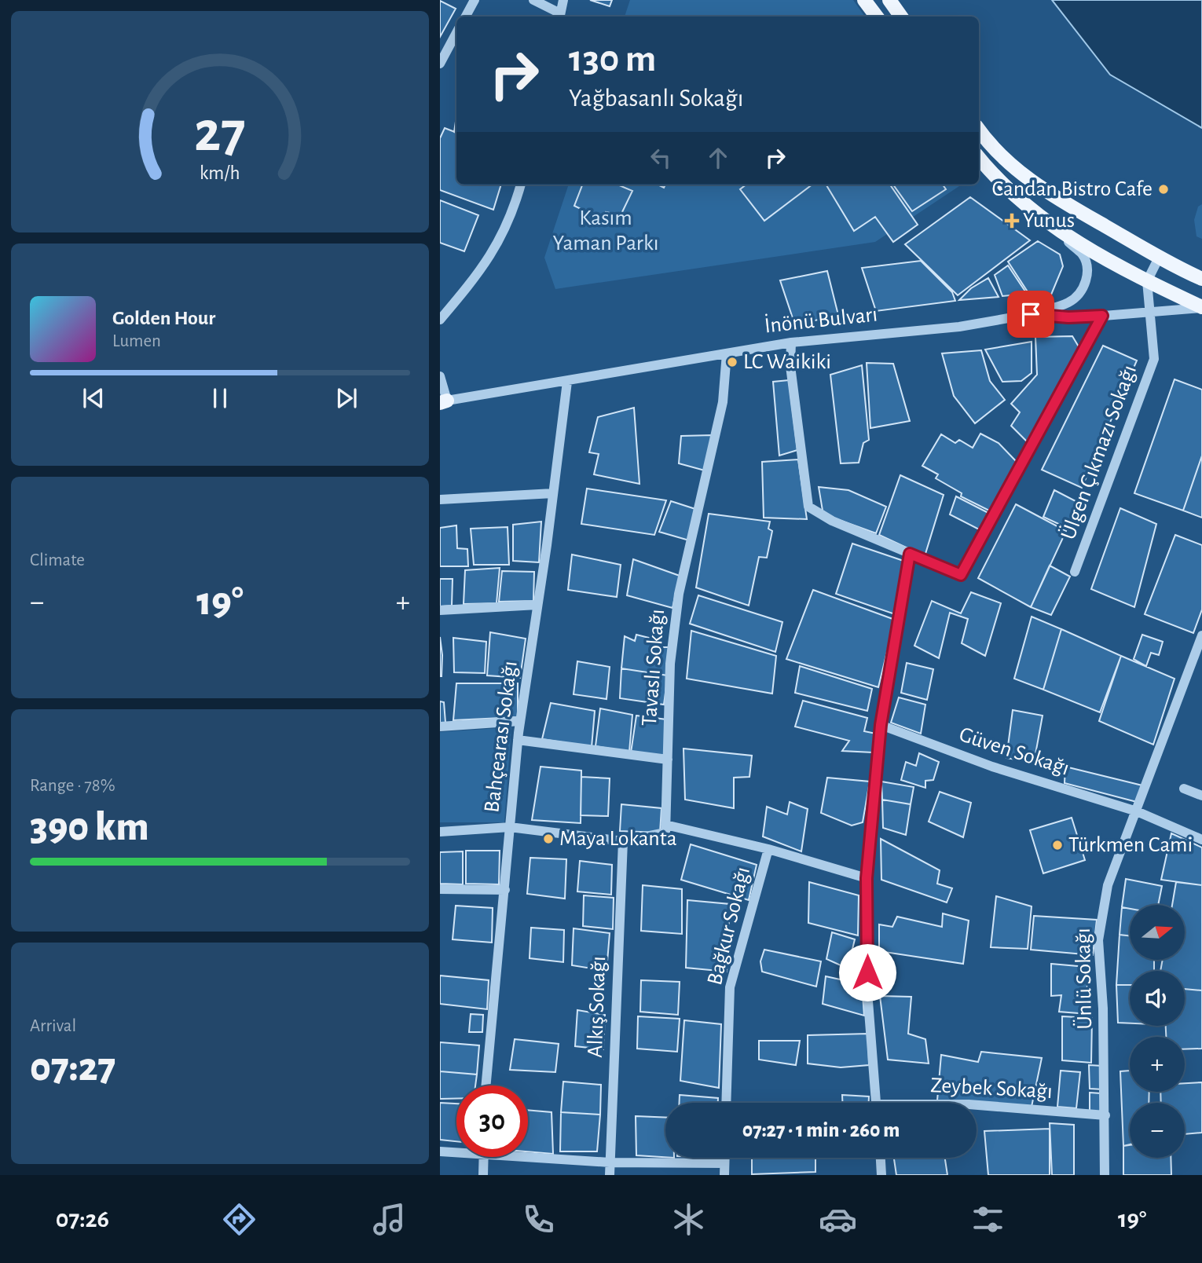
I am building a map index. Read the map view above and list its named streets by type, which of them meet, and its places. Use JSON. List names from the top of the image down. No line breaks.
{"streets":{"street":["İnönü Bulvarı","Ülgen Çıkmazı Sokağı","Tavaslı Sokağı","Bahçearası Sokağı","Güven Sokağı","Bağkur Sokağı","Ünlü Sokağı","Alkış Sokağı","Zeybek Sokağı"]},"crossings":[["İnönü Bulvarı","Ülgen Çıkmazı Sokağı"],["İnönü Bulvarı","Tavaslı Sokağı"],["İnönü Bulvarı","Bahçearası Sokağı"],["Tavaslı Sokağı","Bağkur Sokağı"],["Güven Sokağı","Ünlü Sokağı"],["Ünlü Sokağı","Zeybek Sokağı"]],"parks":["Kasım Yaman Parkı"],"places":{"other":["Candan Bistro Cafe","LC Waikiki","Maya Lokanta","Türkmen Cami"],"health":["Yunus"]},"north":"right","page":{"turn":["130 m","Yağbasanlı Sokağı"],"song":["Golden Hour","Lumen"],"tile":["Climate",["Range · 78%","390 km"],["Arrival","07:27"]],"heat":["−","19°","+"],"map_buttons":["+","−"],"limit":"30","trip":"07:27 · 1 min · 260 m","tabs":["07:26","19°"],"gauge":["27","km/h"]}}
